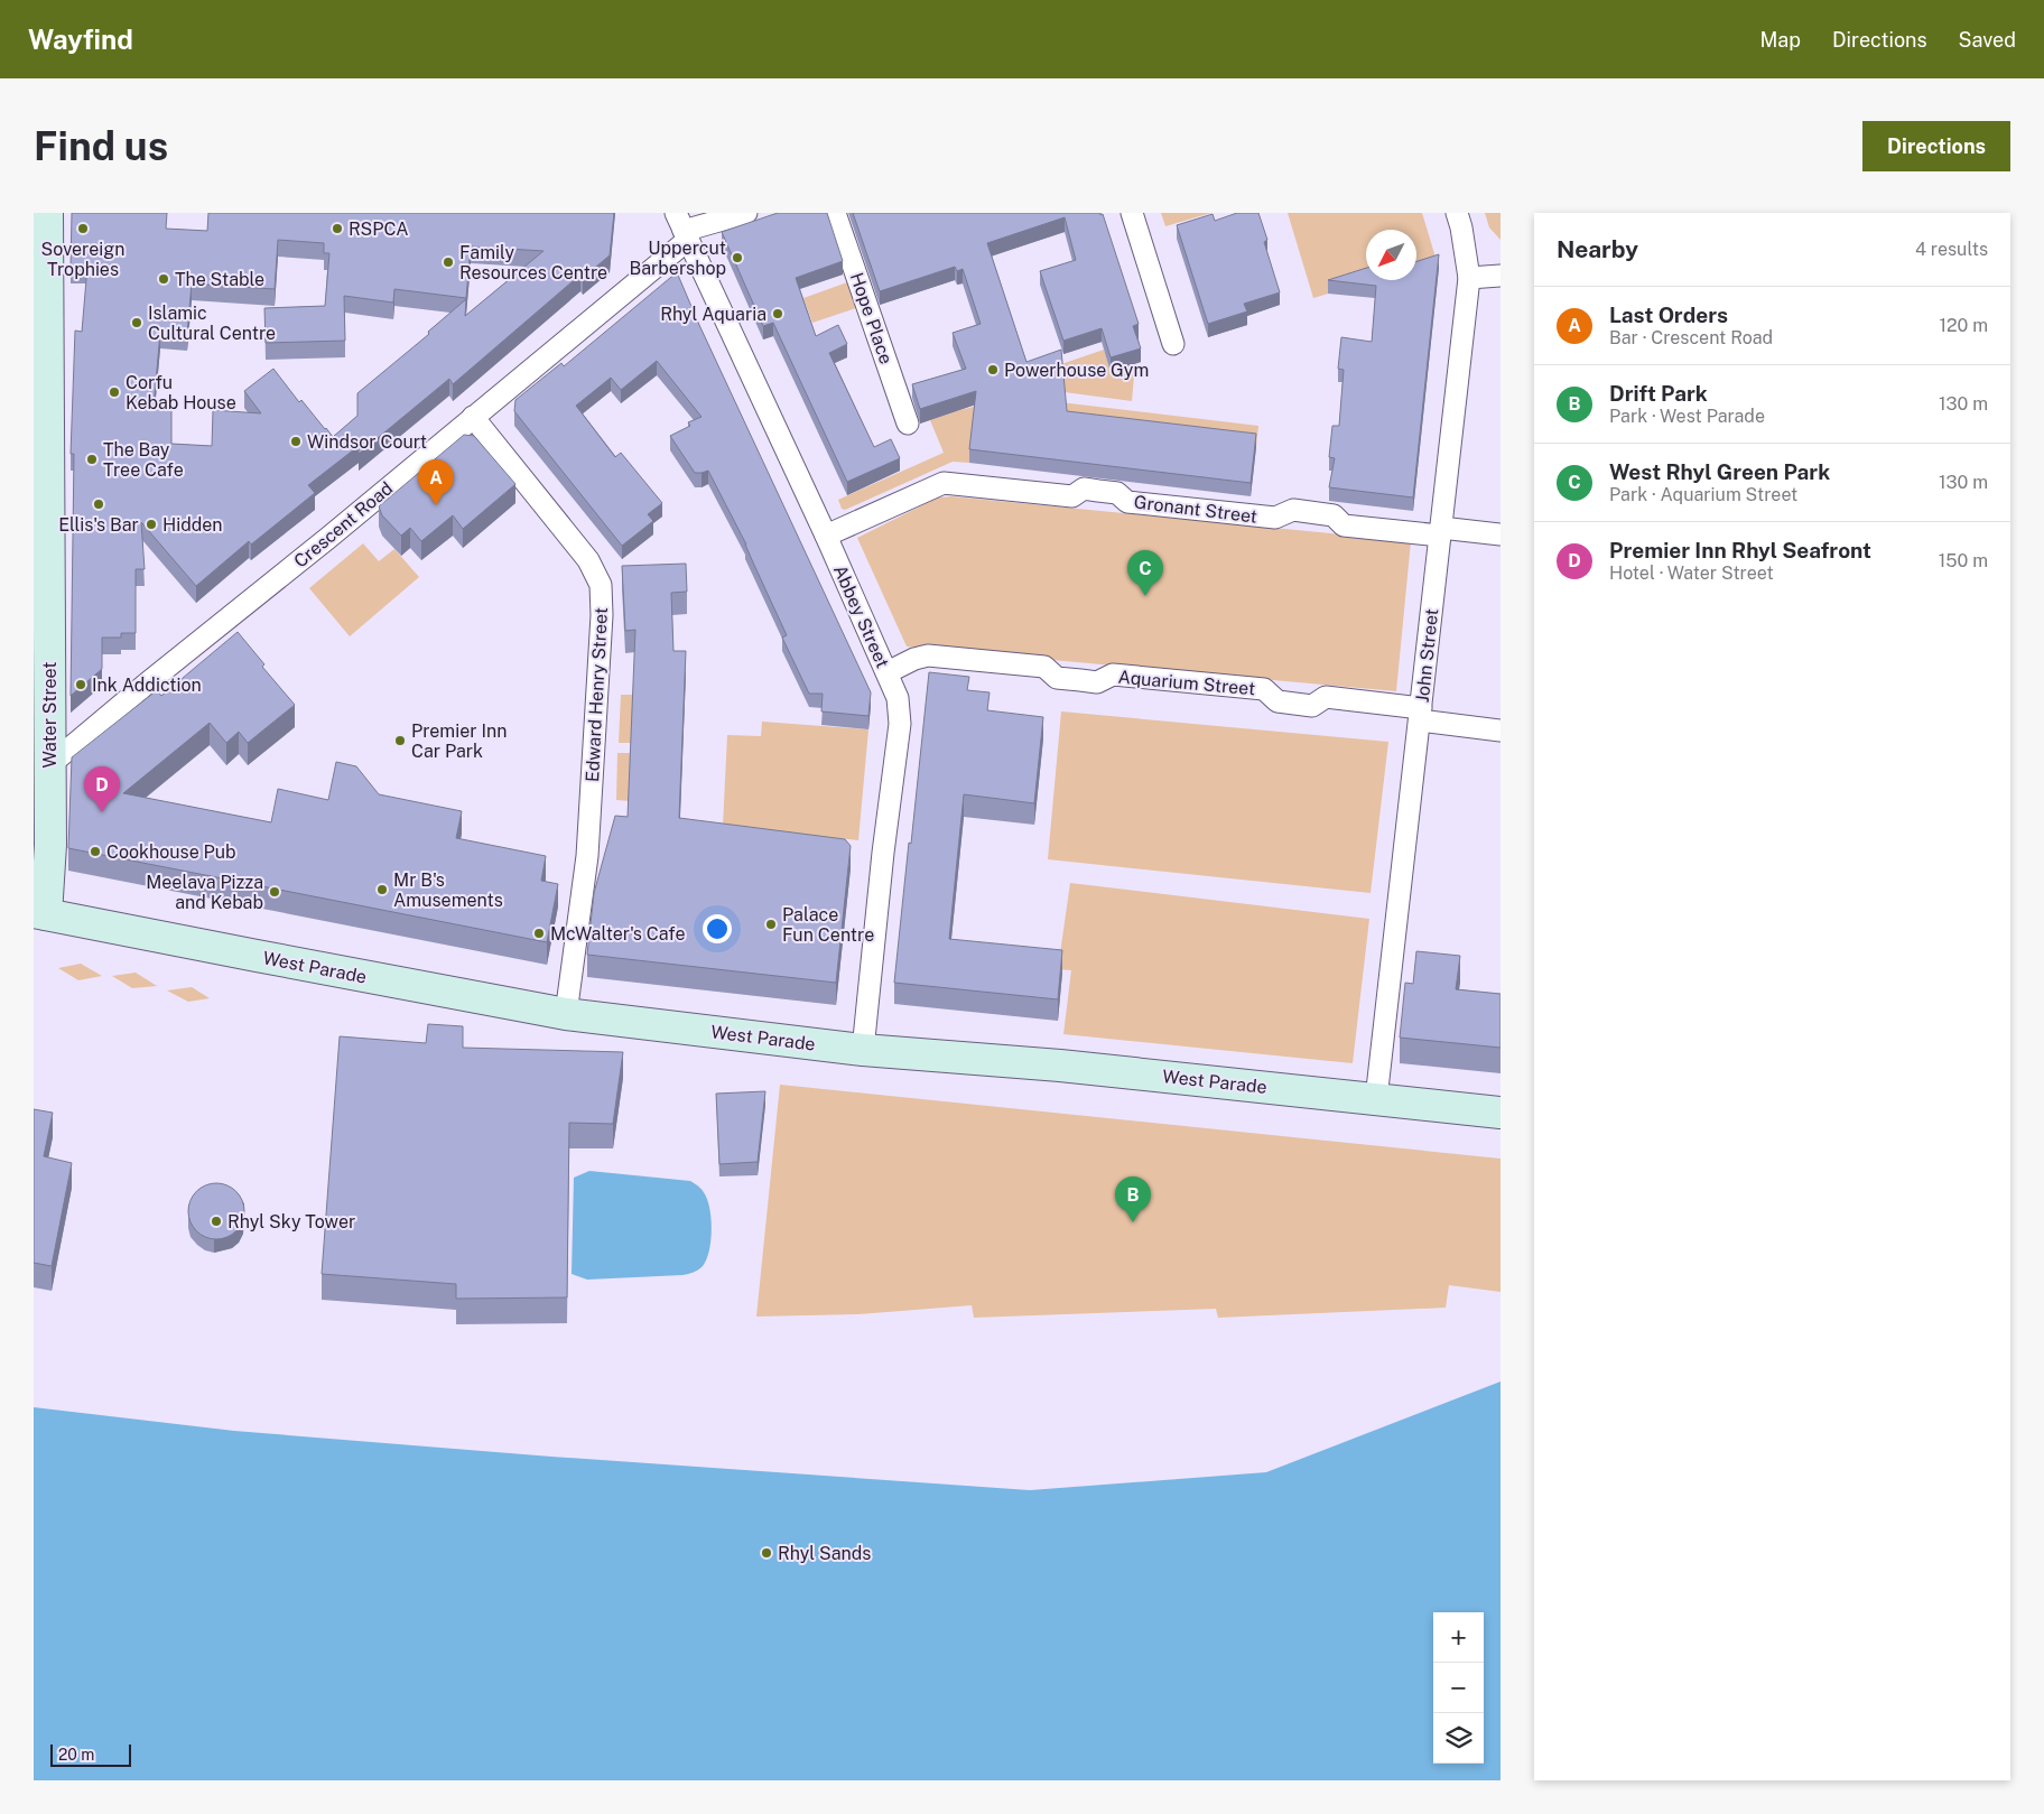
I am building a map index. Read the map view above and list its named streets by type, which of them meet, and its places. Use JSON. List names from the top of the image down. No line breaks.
{"streets":{"main road":["Water Street","West Parade"],"street":["Hope Place","Gronant Street","Crescent Road","Abbey Street","John Street","Aquarium Street","Edward Henry Street"]},"crossings":[["Gronant Street","Abbey Street"],["Gronant Street","John Street"],["Crescent Road","Abbey Street"],["Crescent Road","Edward Henry Street"],["Crescent Road","Water Street"],["Abbey Street","Aquarium Street"],["Abbey Street","West Parade"],["John Street","Aquarium Street"],["John Street","West Parade"],["Edward Henry Street","West Parade"],["Water Street","West Parade"]],"places":["Sovereign Trophies","RSPCA","Uppercut Barbershop","Family Resources Centre","The Stable","Rhyl Aquaria","Islamic Cultural Centre","Powerhouse Gym","Corfu Kebab House","Windsor Court","The Bay Tree Cafe","Ellis's Bar","Hidden","Ink Addiction","Premier Inn Car Park","Cookhouse Pub","Mr B's Amusements","Meelava Pizza and Kebab","Palace Fun Centre","McWalter's Cafe","Rhyl Sky Tower","Rhyl Sands"],"scale_bar":"20 m","north":"bottom left","page":{"header":"Wayfind","nav":["Map","Directions","Saved"],"buttons":"Directions","title":"Find us","heading":["Nearby","4 results"],"list":[{"mark":"A","name":"Last Orders","note":"Bar · Crescent Road","value":"120 m"},{"mark":"B","name":"Drift Park","note":"Park · West Parade","value":"130 m"},{"mark":"C","name":"West Rhyl Green Park","note":"Park · Aquarium Street","value":"130 m"},{"mark":"D","name":"Premier Inn Rhyl Seafront","note":"Hotel · Water Street","value":"150 m"}],"pins":["A","C","D","B"],"map_buttons":["+","−"],"scale":"20 m"}}
